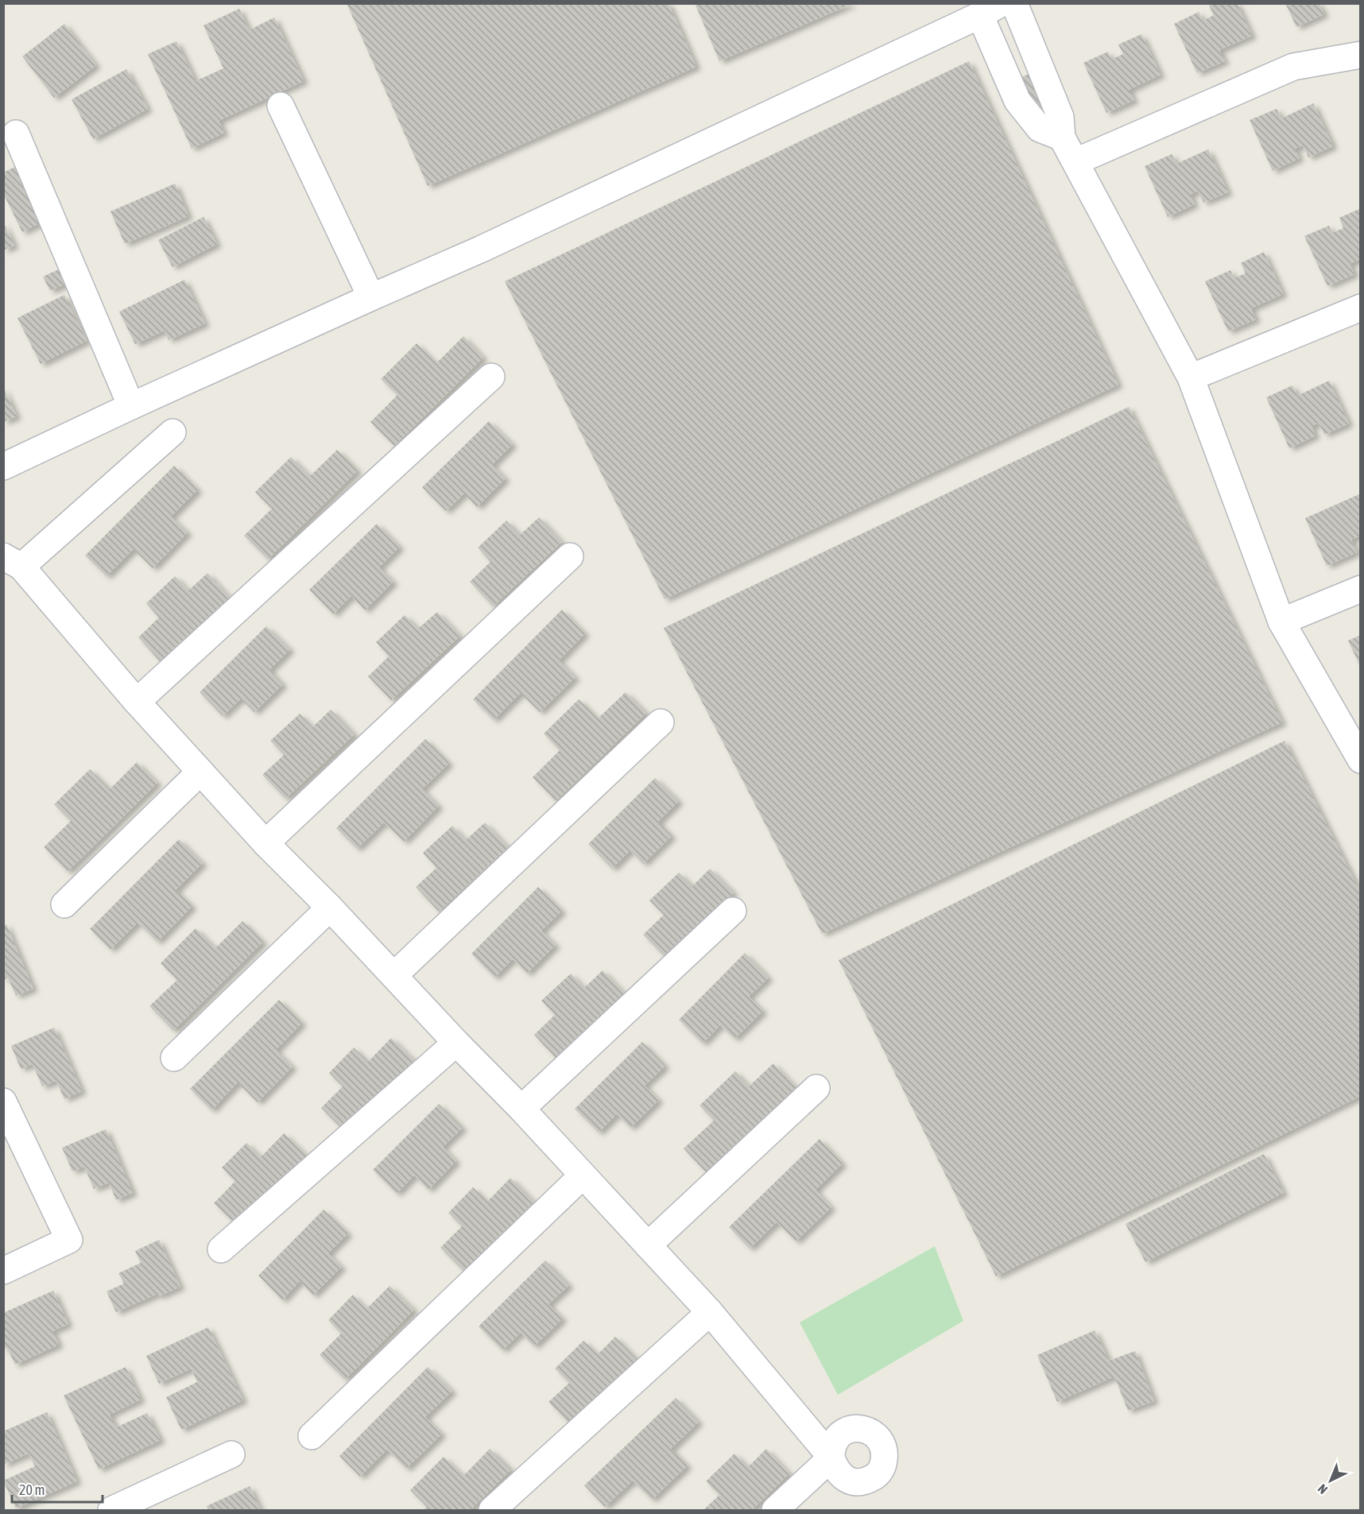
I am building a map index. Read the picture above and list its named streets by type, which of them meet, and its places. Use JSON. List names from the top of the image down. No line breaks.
{"scale_bar":"20 m","north":"bottom left"}
